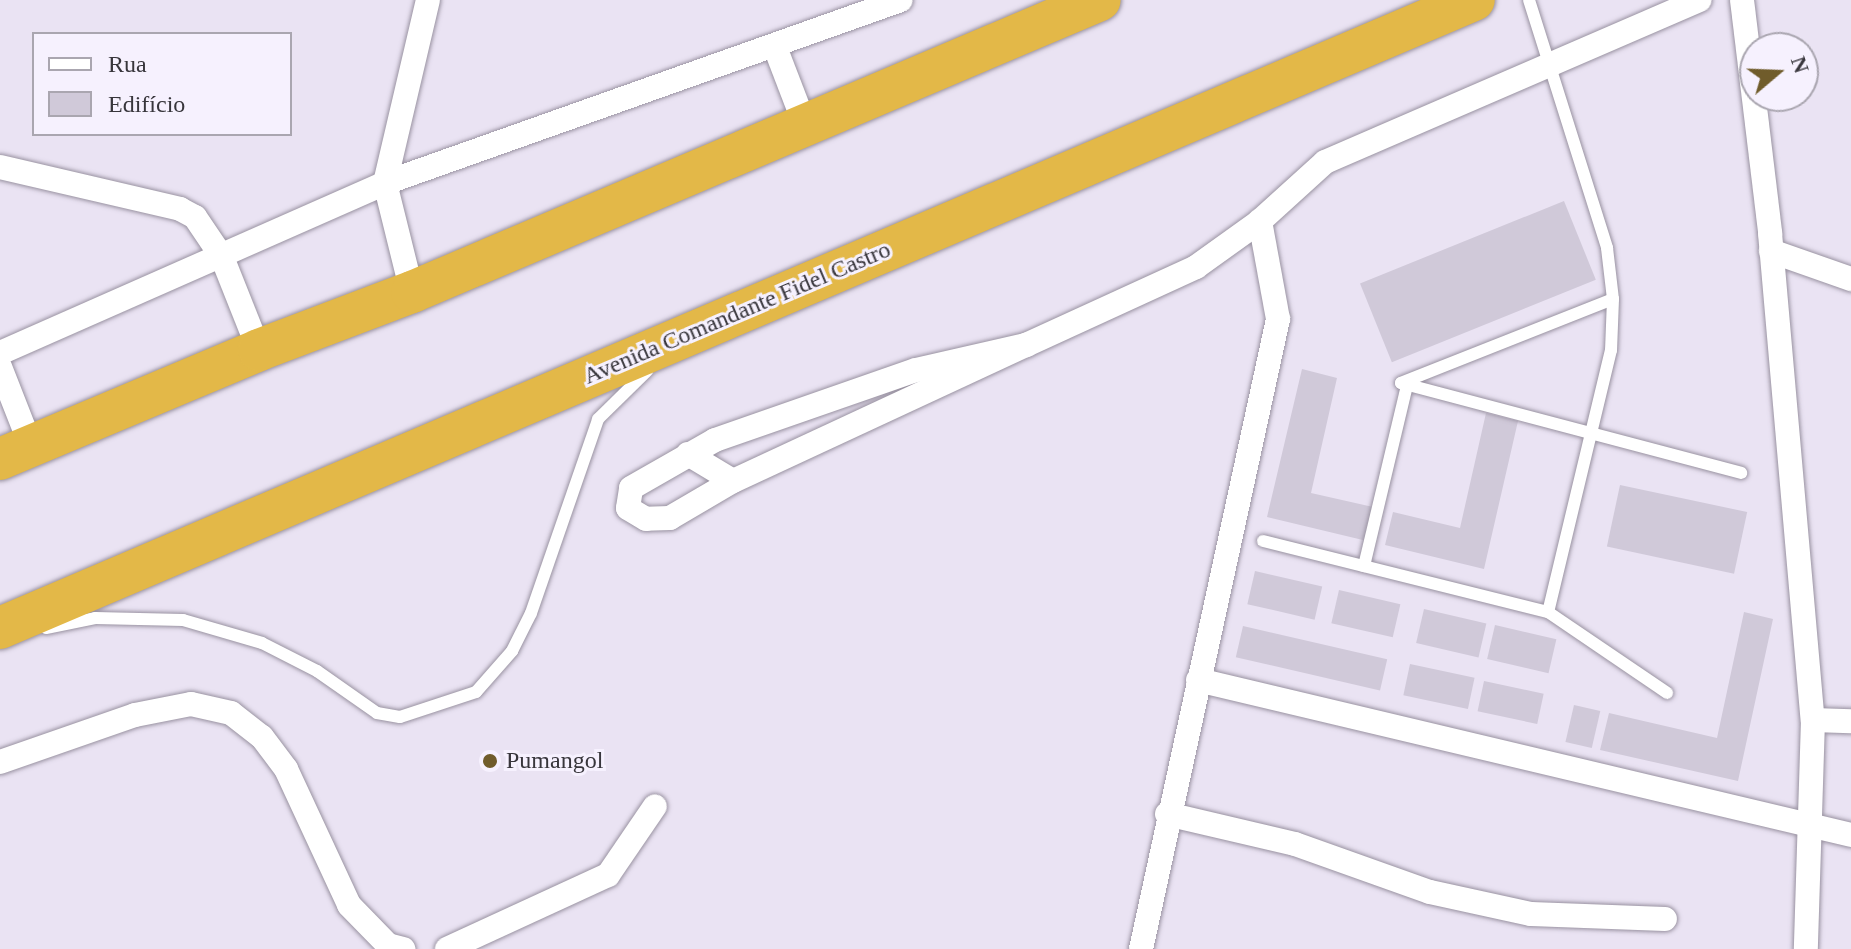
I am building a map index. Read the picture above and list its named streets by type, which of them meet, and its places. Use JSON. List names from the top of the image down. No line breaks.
{"streets":{"highway":["Avenida Comandante Fidel Castro"]},"places":["Pumangol"],"legend":["Rua","Edifício"],"north":"right"}
